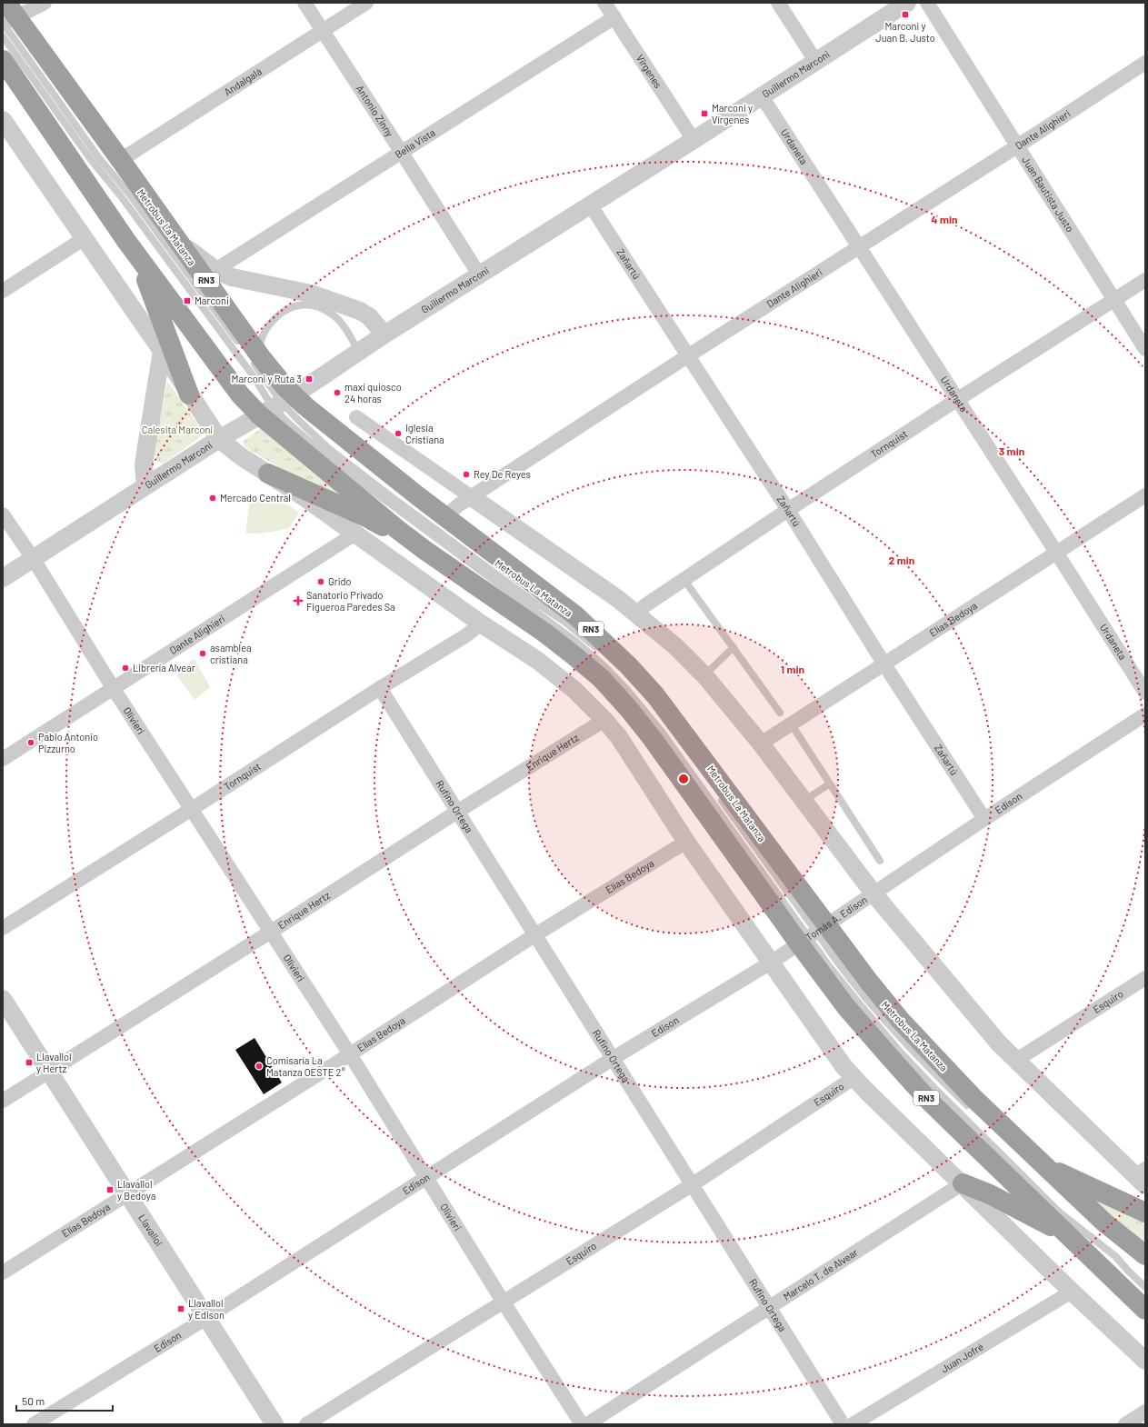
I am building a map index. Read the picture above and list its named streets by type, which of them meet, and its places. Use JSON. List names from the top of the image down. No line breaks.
{"streets":{"highway":["RN3"],"street":["Vírgenes","Guillermo Marconi","Andalgalá","Antonio Zinny","Dante Alighieri","Bella Vista","Urdaneta","Juan Bautista Justo","Zañartú","Tornquist","Elías Bedoya","Olivieri","Enrique Hertz","Edison","Rufino Ortega","Tomás A. Edison","Esquiro","Llavallol","Marcelo T. de Alvear","Juan Jofré"],"lane":["Metrobus La Matanza"]},"crossings":[["Vírgenes","Guillermo Marconi"],["Vírgenes","Bella Vista"],["Guillermo Marconi","Antonio Zinny"],["Guillermo Marconi","Urdaneta"],["Guillermo Marconi","Metrobus La Matanza"],["Guillermo Marconi","Zañartú"],["Guillermo Marconi","RN3"],["Guillermo Marconi","Olivieri"],["Andalgalá","Antonio Zinny"],["Andalgalá","RN3"],["Antonio Zinny","Bella Vista"],["Dante Alighieri","Urdaneta"],["Dante Alighieri","Juan Bautista Justo"],["Dante Alighieri","Zañartú"],["Dante Alighieri","RN3"],["Dante Alighieri","Olivieri"],["Urdaneta","Tornquist"],["Urdaneta","Elías Bedoya"],["Juan Bautista Justo","Tornquist"],["Metrobus La Matanza","RN3"],["Metrobus La Matanza","Edison"],["Metrobus La Matanza","Tomás A. Edison"],["Zañartú","Tornquist"],["Zañartú","Elías Bedoya"],["Zañartú","Edison"],["RN3","Edison"],["RN3","Tomás A. Edison"],["RN3","Marcelo T. de Alvear"],["Tornquist","Olivieri"],["Tornquist","Rufino Ortega"],["Elías Bedoya","Olivieri"],["Elías Bedoya","Rufino Ortega"],["Elías Bedoya","Llavallol"],["Olivieri","Enrique Hertz"],["Olivieri","Edison"],["Olivieri","Esquiro"],["Enrique Hertz","Rufino Ortega"],["Enrique Hertz","Llavallol"],["Edison","Rufino Ortega"],["Edison","Tomás A. Edison"],["Edison","Llavallol"],["Rufino Ortega","Esquiro"],["Rufino Ortega","Marcelo T. de Alvear"]],"parks":["Calesita Marconi"],"places":{"transit":["Marconi y Juan B. Justo","Marconi y Vírgenes","Marconi","Marconi y Ruta 3","Llavallol y Hertz","Llavallol y Bedoya","Llavallol y Edison"],"other":["maxi quiosco 24 horas","Iglesia Cristiana","Rey De Reyes","Mercado Central","Grido","asamblea cristiana","Librería Alvear","Pablo Antonio Pizzurno","Comisaría La Matanza OESTE 2°"],"health":["Sanatorio Privado Figueroa Paredes Sa"]},"scale_bar":"50 m","rings":["4 min","3 min","2 min","1 min"]}
